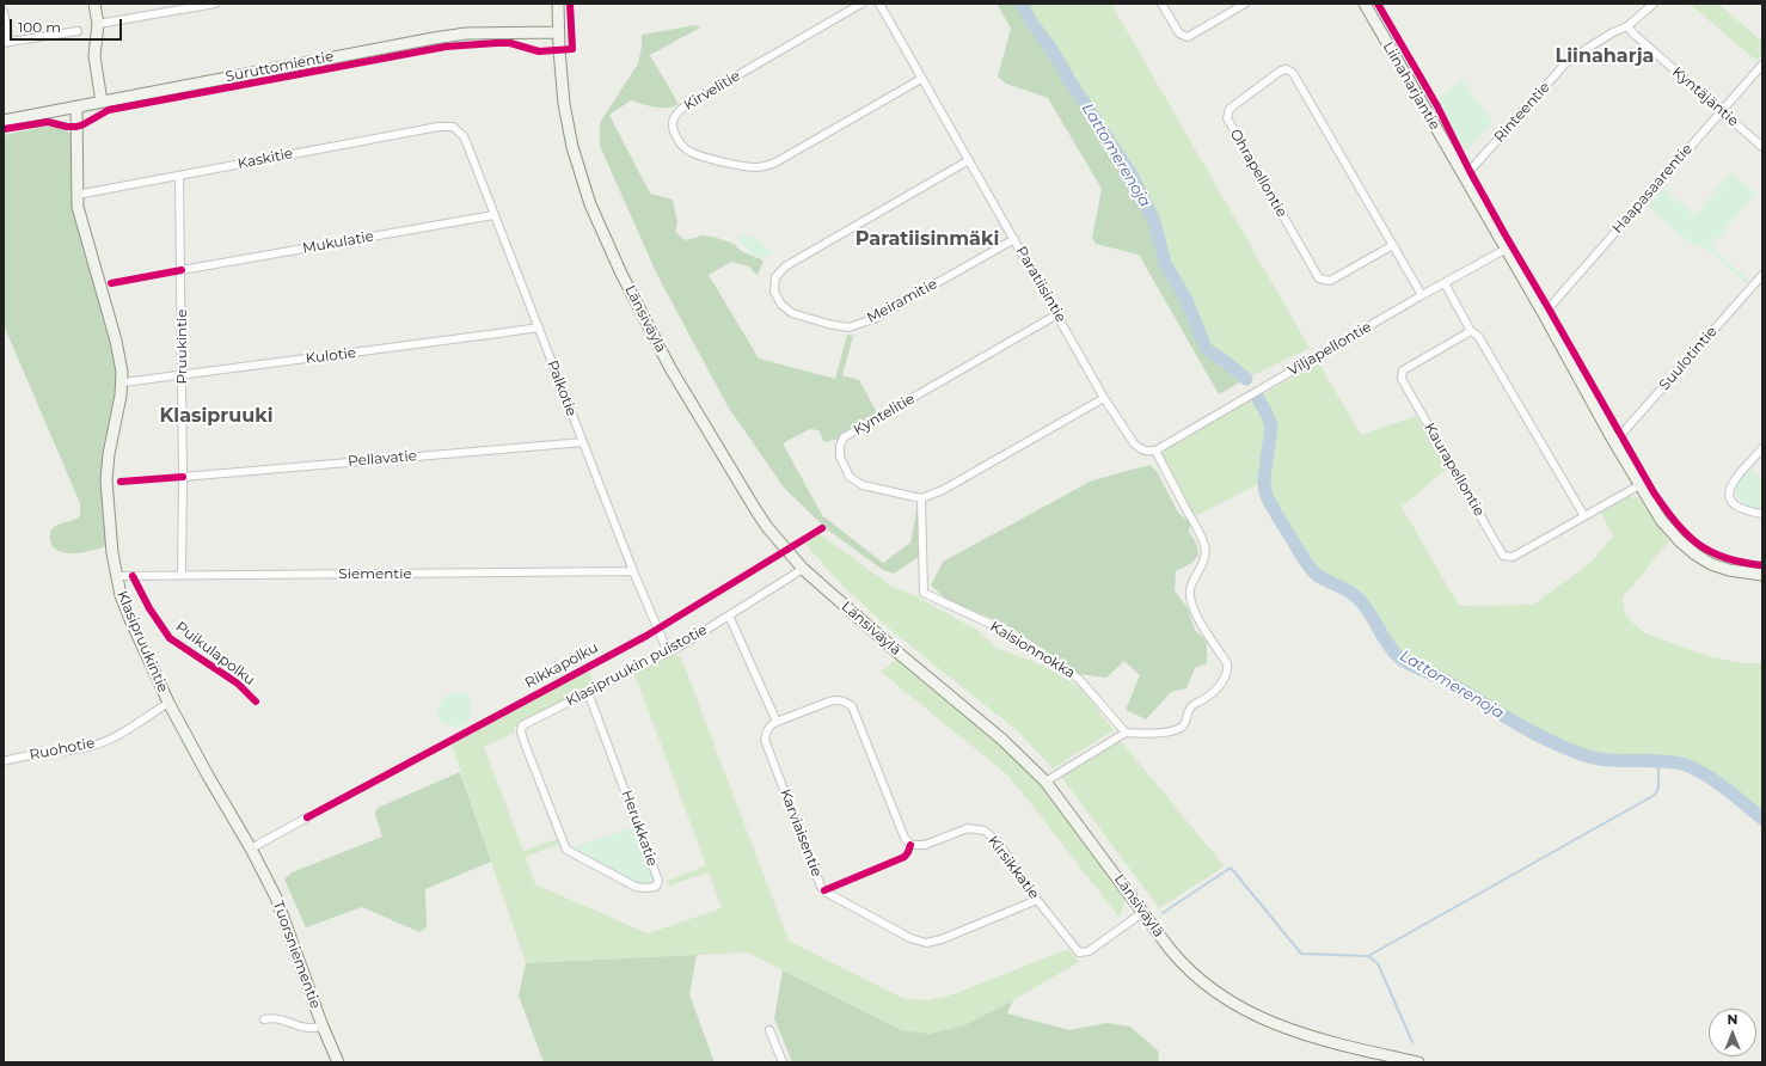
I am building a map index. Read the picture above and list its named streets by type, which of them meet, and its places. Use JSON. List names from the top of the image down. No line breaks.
{"streets":{"main road":["Suruttomientie","Liinaharjantie","Länsiväylä","Klasipruukintie","Tuorsniementie"],"street":["Kirvelitie","Kyntäjäntie","Rinteentie","Kaskitie","Ohrapellontie","Haapasaarentie","Mukulatie","Paratiisintie","Meiramitie","Pruukintie","Viljapellontie","Kulotie","Suulotintie","Palkotie","Kyntelitie","Pellavatie","Kaurapellontie","Siementie","Kaisionnokka","Klasipruukin puistotie","Ruohotie","Herukkatie","Karviaisentie","Kirsikkatie"],"cycle path":["Puikulapolku","Rikkapolku"]},"crossings":[["Suruttomientie","Länsiväylä"],["Suruttomientie","Klasipruukintie"],["Liinaharjantie","Rinteentie"],["Liinaharjantie","Haapasaarentie"],["Liinaharjantie","Viljapellontie"],["Liinaharjantie","Suulotintie"],["Liinaharjantie","Kaurapellontie"],["Kirvelitie","Paratiisintie"],["Kyntäjäntie","Rinteentie"],["Kyntäjäntie","Haapasaarentie"],["Kaskitie","Pruukintie"],["Kaskitie","Palkotie"],["Kaskitie","Klasipruukintie"],["Ohrapellontie","Viljapellontie"],["Mukulatie","Pruukintie"],["Mukulatie","Palkotie"],["Paratiisintie","Meiramitie"],["Paratiisintie","Viljapellontie"],["Paratiisintie","Kyntelitie"],["Länsiväylä","Klasipruukin puistotie"],["Länsiväylä","Kirsikkatie"],["Pruukintie","Kulotie"],["Pruukintie","Pellavatie"],["Pruukintie","Siementie"],["Kulotie","Palkotie"],["Kulotie","Klasipruukintie"],["Palkotie","Pellavatie"],["Palkotie","Siementie"],["Palkotie","Klasipruukin puistotie"],["Kyntelitie","Kaisionnokka"],["Siementie","Klasipruukintie"],["Klasipruukintie","Ruohotie"],["Klasipruukintie","Tuorsniementie"],["Klasipruukin puistotie","Herukkatie"],["Karviaisentie","Kirsikkatie"]],"districts":["Liinaharja","Paratiisinmäki","Klasipruuki"],"water":["Lattomerenoja"],"scale_bar":"100 m","north":"top"}
